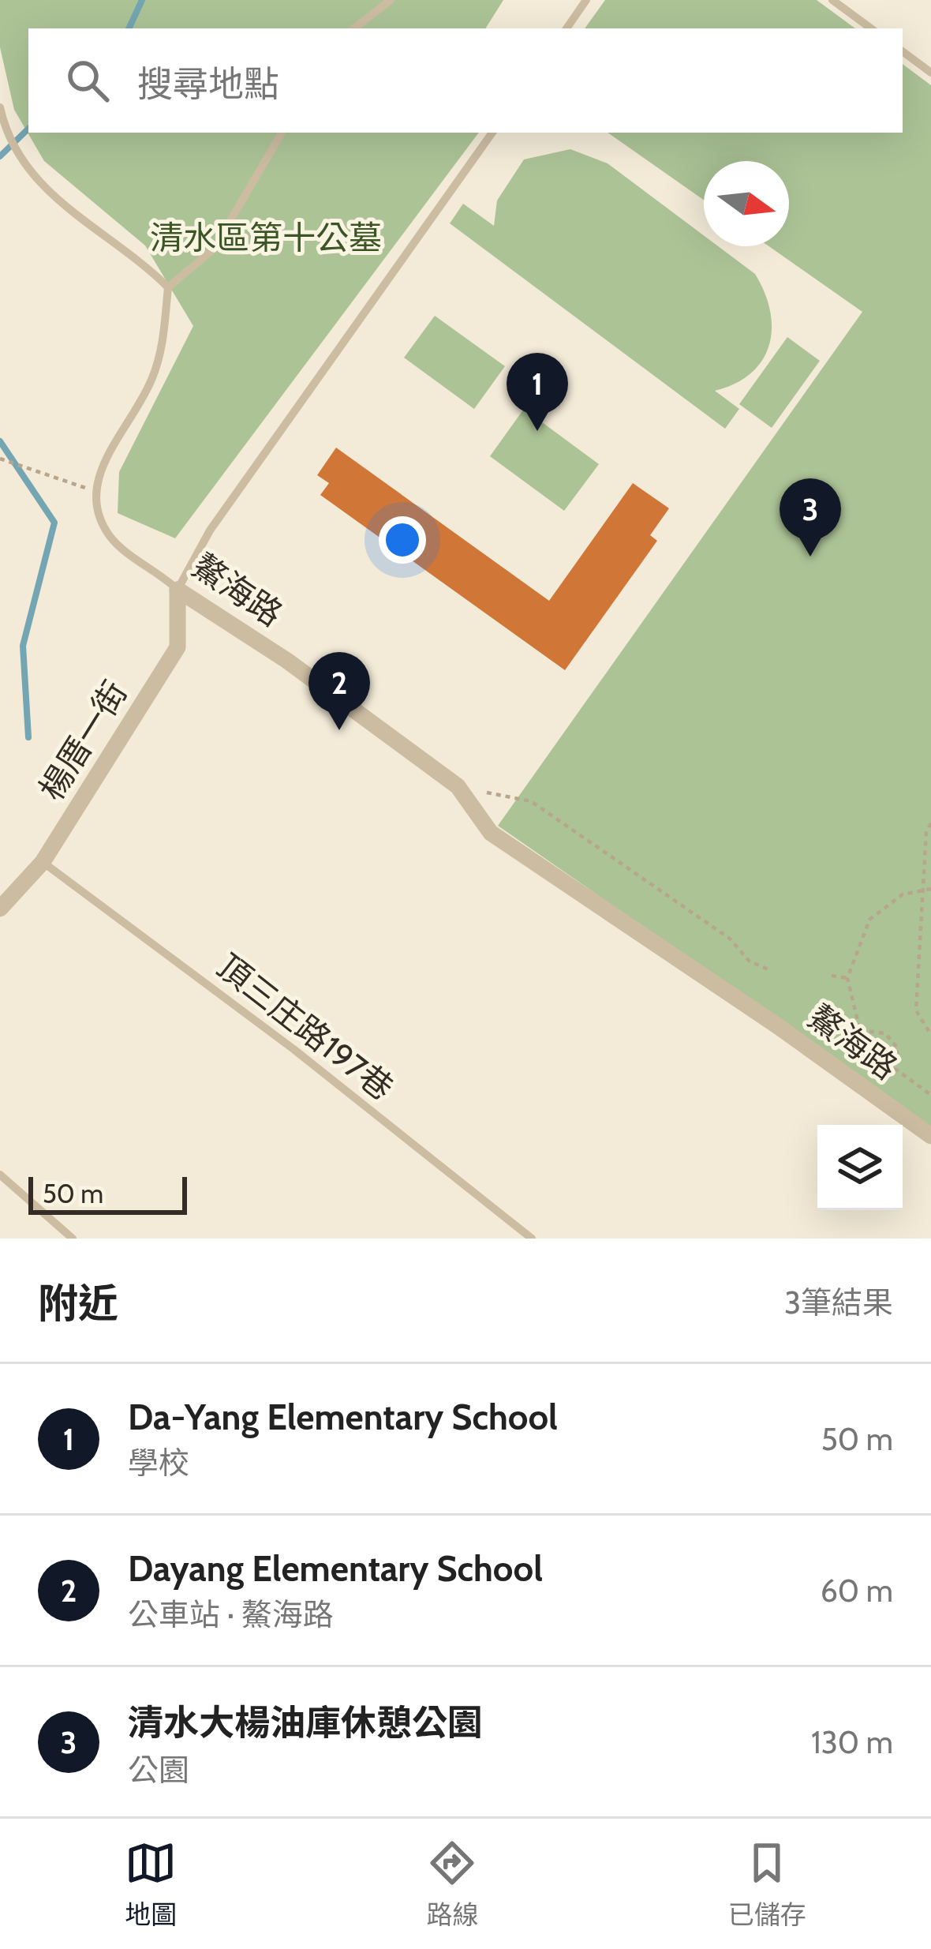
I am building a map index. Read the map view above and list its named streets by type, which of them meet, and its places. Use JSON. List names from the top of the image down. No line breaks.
{"streets":{"street":["鰲海路","楊厝一街"],"lane":["頂三庄路197巷"]},"crossings":[["鰲海路","楊厝一街"],["楊厝一街","頂三庄路197巷"]],"parks":["清水區第十公墓"],"scale_bar":"50 m","north":"right","page":{"search":"搜尋地點","pins":["1","3","2"],"scale":"50 m","heading":["附近","3筆結果"],"list":[{"mark":"1","name":"Da-Yang Elementary School","note":"學校","value":"50 m"},{"mark":"2","name":"Dayang Elementary School","note":"公車站 · 鰲海路","value":"60 m"},{"mark":"3","name":"清水大楊油庫休憩公園","note":"公園","value":"130 m"}],"nav":["地圖","路線","已儲存"]}}
